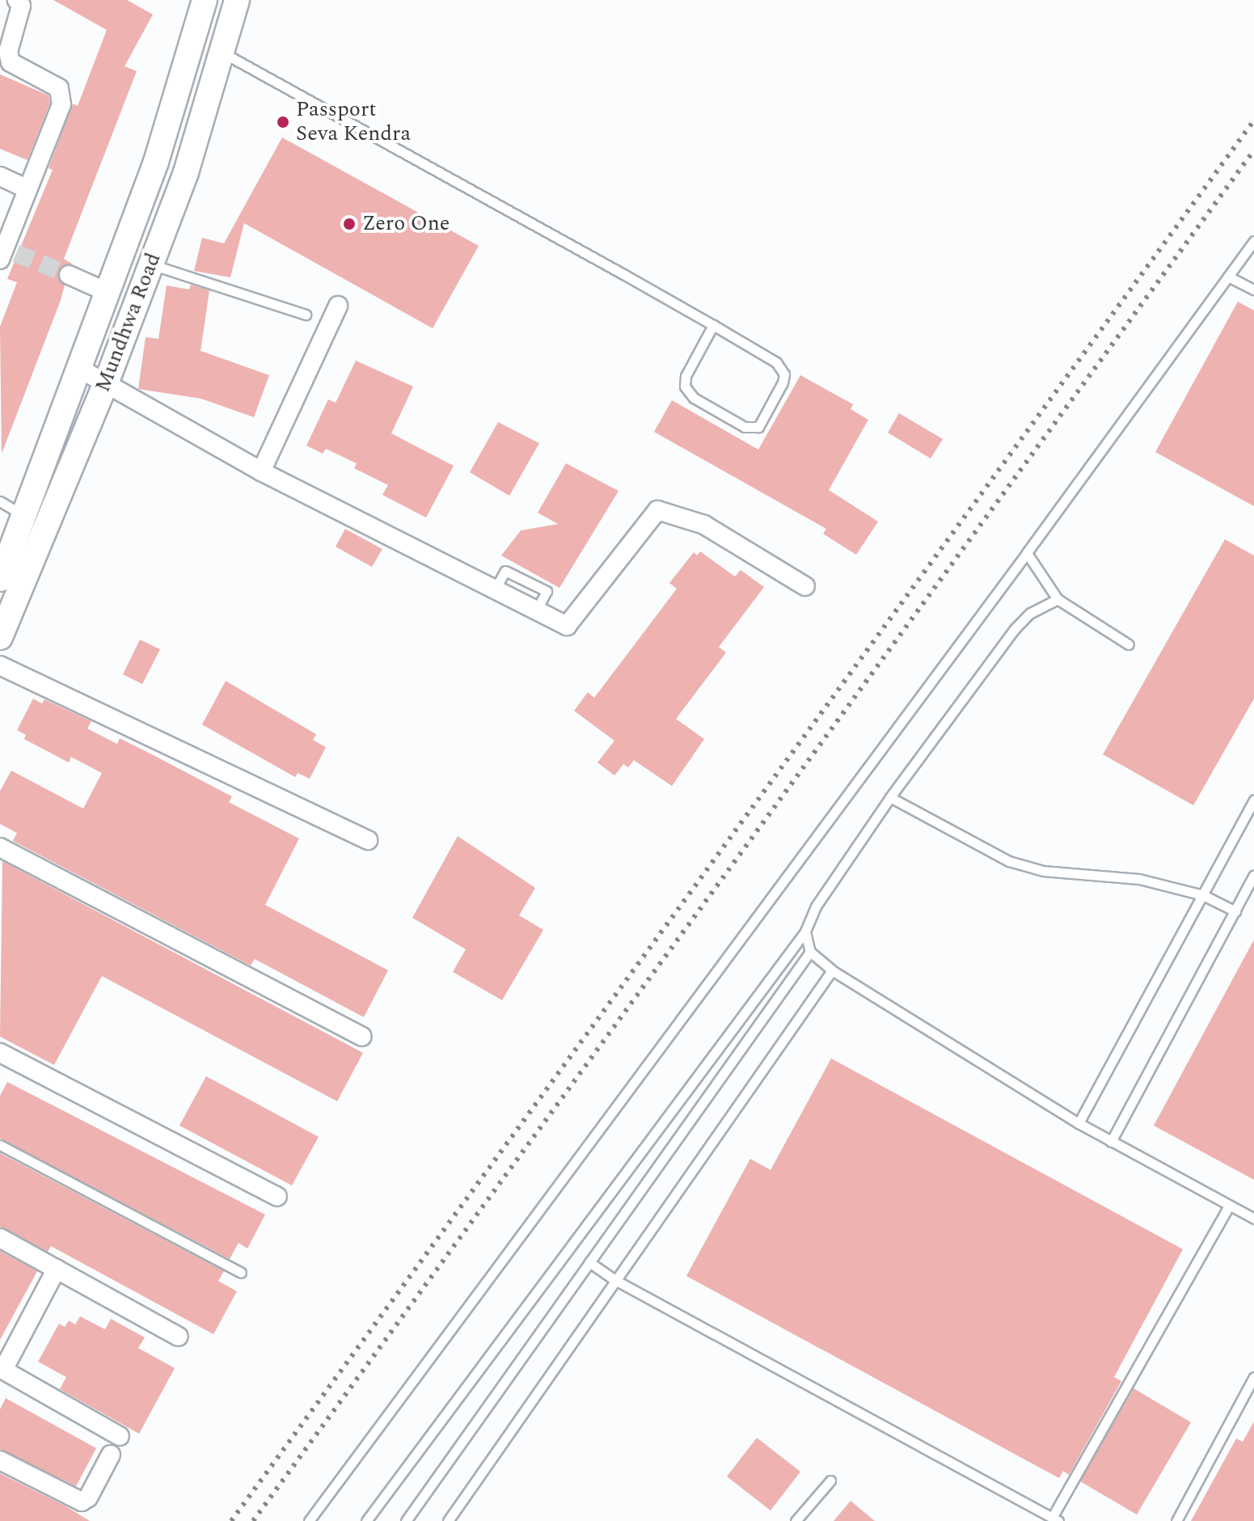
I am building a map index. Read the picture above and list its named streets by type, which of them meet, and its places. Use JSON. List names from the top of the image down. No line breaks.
{"streets":{"main road":["Mundhwa Road"]},"places":["Passport Seva Kendra","Zero One"]}
